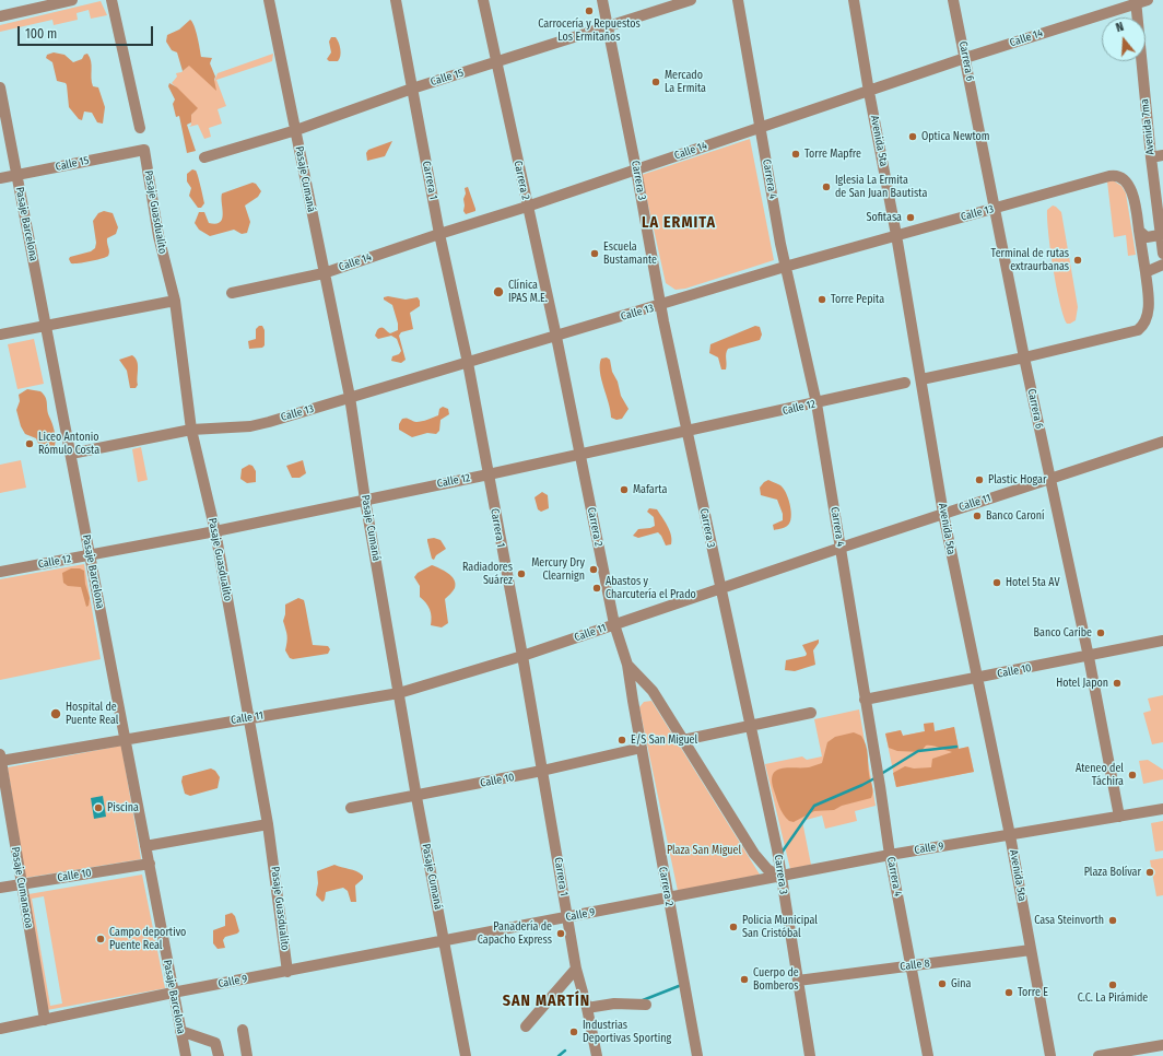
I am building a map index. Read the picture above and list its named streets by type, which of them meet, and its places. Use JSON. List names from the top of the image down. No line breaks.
{"streets":{"street":["Calle 14","Carrera 6","Calle 15","Avenida 7ma","Avenida 5ta","Pasaje Cumaná","Carrera 4","Carrera 1","Carrera 2","Carrera 3","Pasaje Guasdualito","Calle 13","Pasaje Barcelona","Calle 12","Calle 11","Calle 10","Calle 9","Pasaje Cumanacoa","Calle 8"]},"crossings":[["Calle 14","Carrera 6"],["Calle 14","Avenida 7ma"],["Calle 14","Avenida 5ta"],["Calle 14","Pasaje Cumaná"],["Calle 14","Carrera 4"],["Calle 14","Carrera 1"],["Calle 14","Carrera 2"],["Calle 14","Carrera 3"],["Carrera 6","Calle 13"],["Carrera 6","Calle 11"],["Carrera 6","Calle 10"],["Carrera 6","Calle 9"],["Calle 15","Pasaje Cumaná"],["Calle 15","Carrera 1"],["Calle 15","Carrera 2"],["Calle 15","Carrera 3"],["Calle 15","Pasaje Guasdualito"],["Calle 15","Pasaje Barcelona"],["Avenida 5ta","Calle 13"],["Avenida 5ta","Calle 11"],["Avenida 5ta","Calle 10"],["Avenida 5ta","Calle 9"],["Avenida 5ta","Calle 8"],["Pasaje Cumaná","Calle 13"],["Pasaje Cumaná","Calle 12"],["Pasaje Cumaná","Calle 11"],["Pasaje Cumaná","Calle 10"],["Pasaje Cumaná","Calle 9"],["Carrera 4","Calle 13"],["Carrera 4","Calle 12"],["Carrera 4","Calle 11"],["Carrera 4","Calle 10"],["Carrera 4","Calle 9"],["Carrera 4","Calle 8"],["Carrera 1","Calle 13"],["Carrera 1","Calle 12"],["Carrera 1","Calle 11"],["Carrera 1","Calle 10"],["Carrera 1","Calle 9"],["Carrera 2","Calle 13"],["Carrera 2","Calle 12"],["Carrera 2","Calle 11"],["Carrera 2","Calle 10"],["Carrera 2","Calle 9"],["Carrera 3","Calle 13"],["Carrera 3","Calle 12"],["Carrera 3","Calle 11"],["Carrera 3","Calle 9"],["Carrera 3","Calle 8"],["Pasaje Guasdualito","Calle 13"],["Pasaje Guasdualito","Calle 12"],["Pasaje Guasdualito","Calle 11"],["Pasaje Guasdualito","Calle 9"],["Calle 13","Pasaje Barcelona"],["Pasaje Barcelona","Calle 12"],["Pasaje Barcelona","Calle 11"],["Pasaje Barcelona","Calle 10"],["Pasaje Barcelona","Calle 9"],["Calle 11","Pasaje Cumanacoa"],["Calle 10","Pasaje Cumanacoa"],["Calle 9","Pasaje Cumanacoa"]],"districts":["LA ERMITA","SAN MARTÍN"],"parks":["Plaza San Miguel"],"places":["Carrocería y Repuestos Los Ermitaños","Mercado La Ermita","Optica Newtom","Torre Mapfre","Iglesia La Ermita de San Juan Bautista","Sofitasa","Escuela Bustamante","Terminal de rutas extraurbanas","Clínica IPAS M.E.","Torre Pepita","Liceo Antonio Rómulo Costa","Plastic Hogar","Mafarta","Banco Caroní","Mercury Dry Clearnign","Radiadores Suárez","Hotel 5ta AV","Abastos y Charcutería el Prado","Banco Caribe","Hotel Japon","Hospital de Puente Real","E/S San Miguel","Ateneo del Táchira","Piscina","Plaza Bolívar","Casa Steinvorth","Policia Municipal San Cristóbal","Panadería de Capacho Express","Campo deportivo Puente Real","Cuerpo de Bomberos","Gina","C.C. La Pirámide","Torre E","Industrias Deportivas Sporting"],"scale_bar":"100 m","north":"top"}
